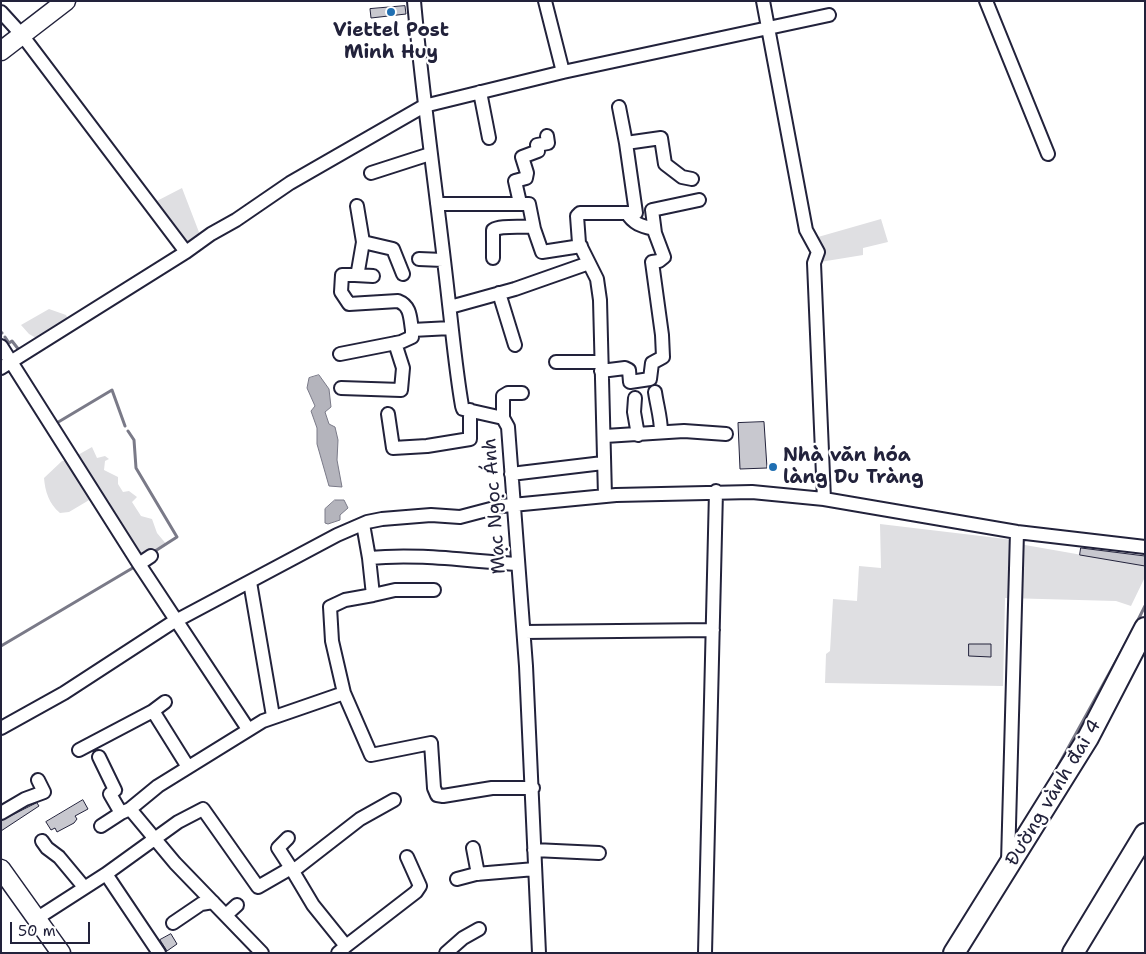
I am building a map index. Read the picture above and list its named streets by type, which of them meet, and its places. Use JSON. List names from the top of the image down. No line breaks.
{"streets":{"main road":["Đường vành đai 4"],"street":["Mạc Ngọc Ánh"]},"places":["Viettel Post Minh Huy","Nhà văn hóa làng Du Tràng"],"scale_bar":"50 m"}
